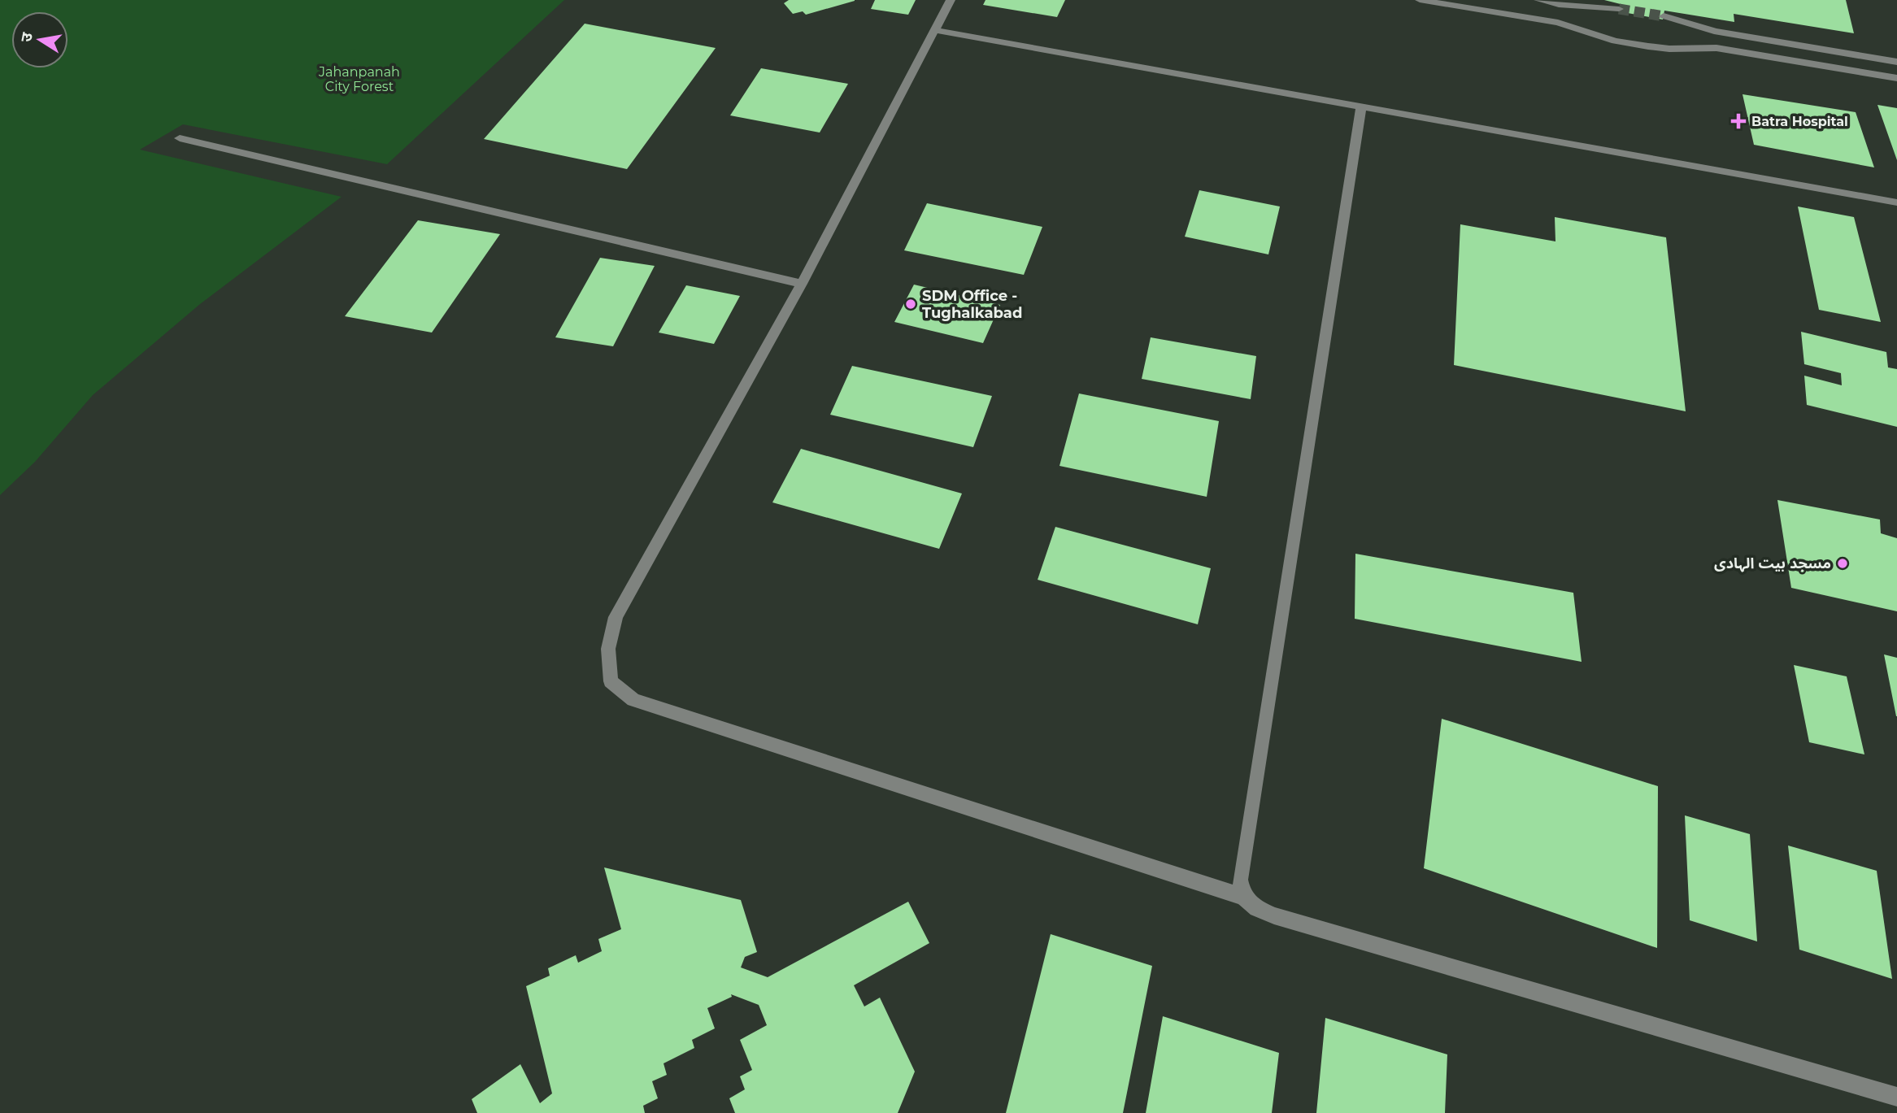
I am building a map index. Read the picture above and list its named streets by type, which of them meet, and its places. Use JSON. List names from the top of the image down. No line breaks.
{"parks":["Jahanpanah City Forest"],"places":{"health":["Batra Hospital"],"other":["SDM Office - Tughalkabad","مسجد بیت الہادی"]},"north":"left"}
